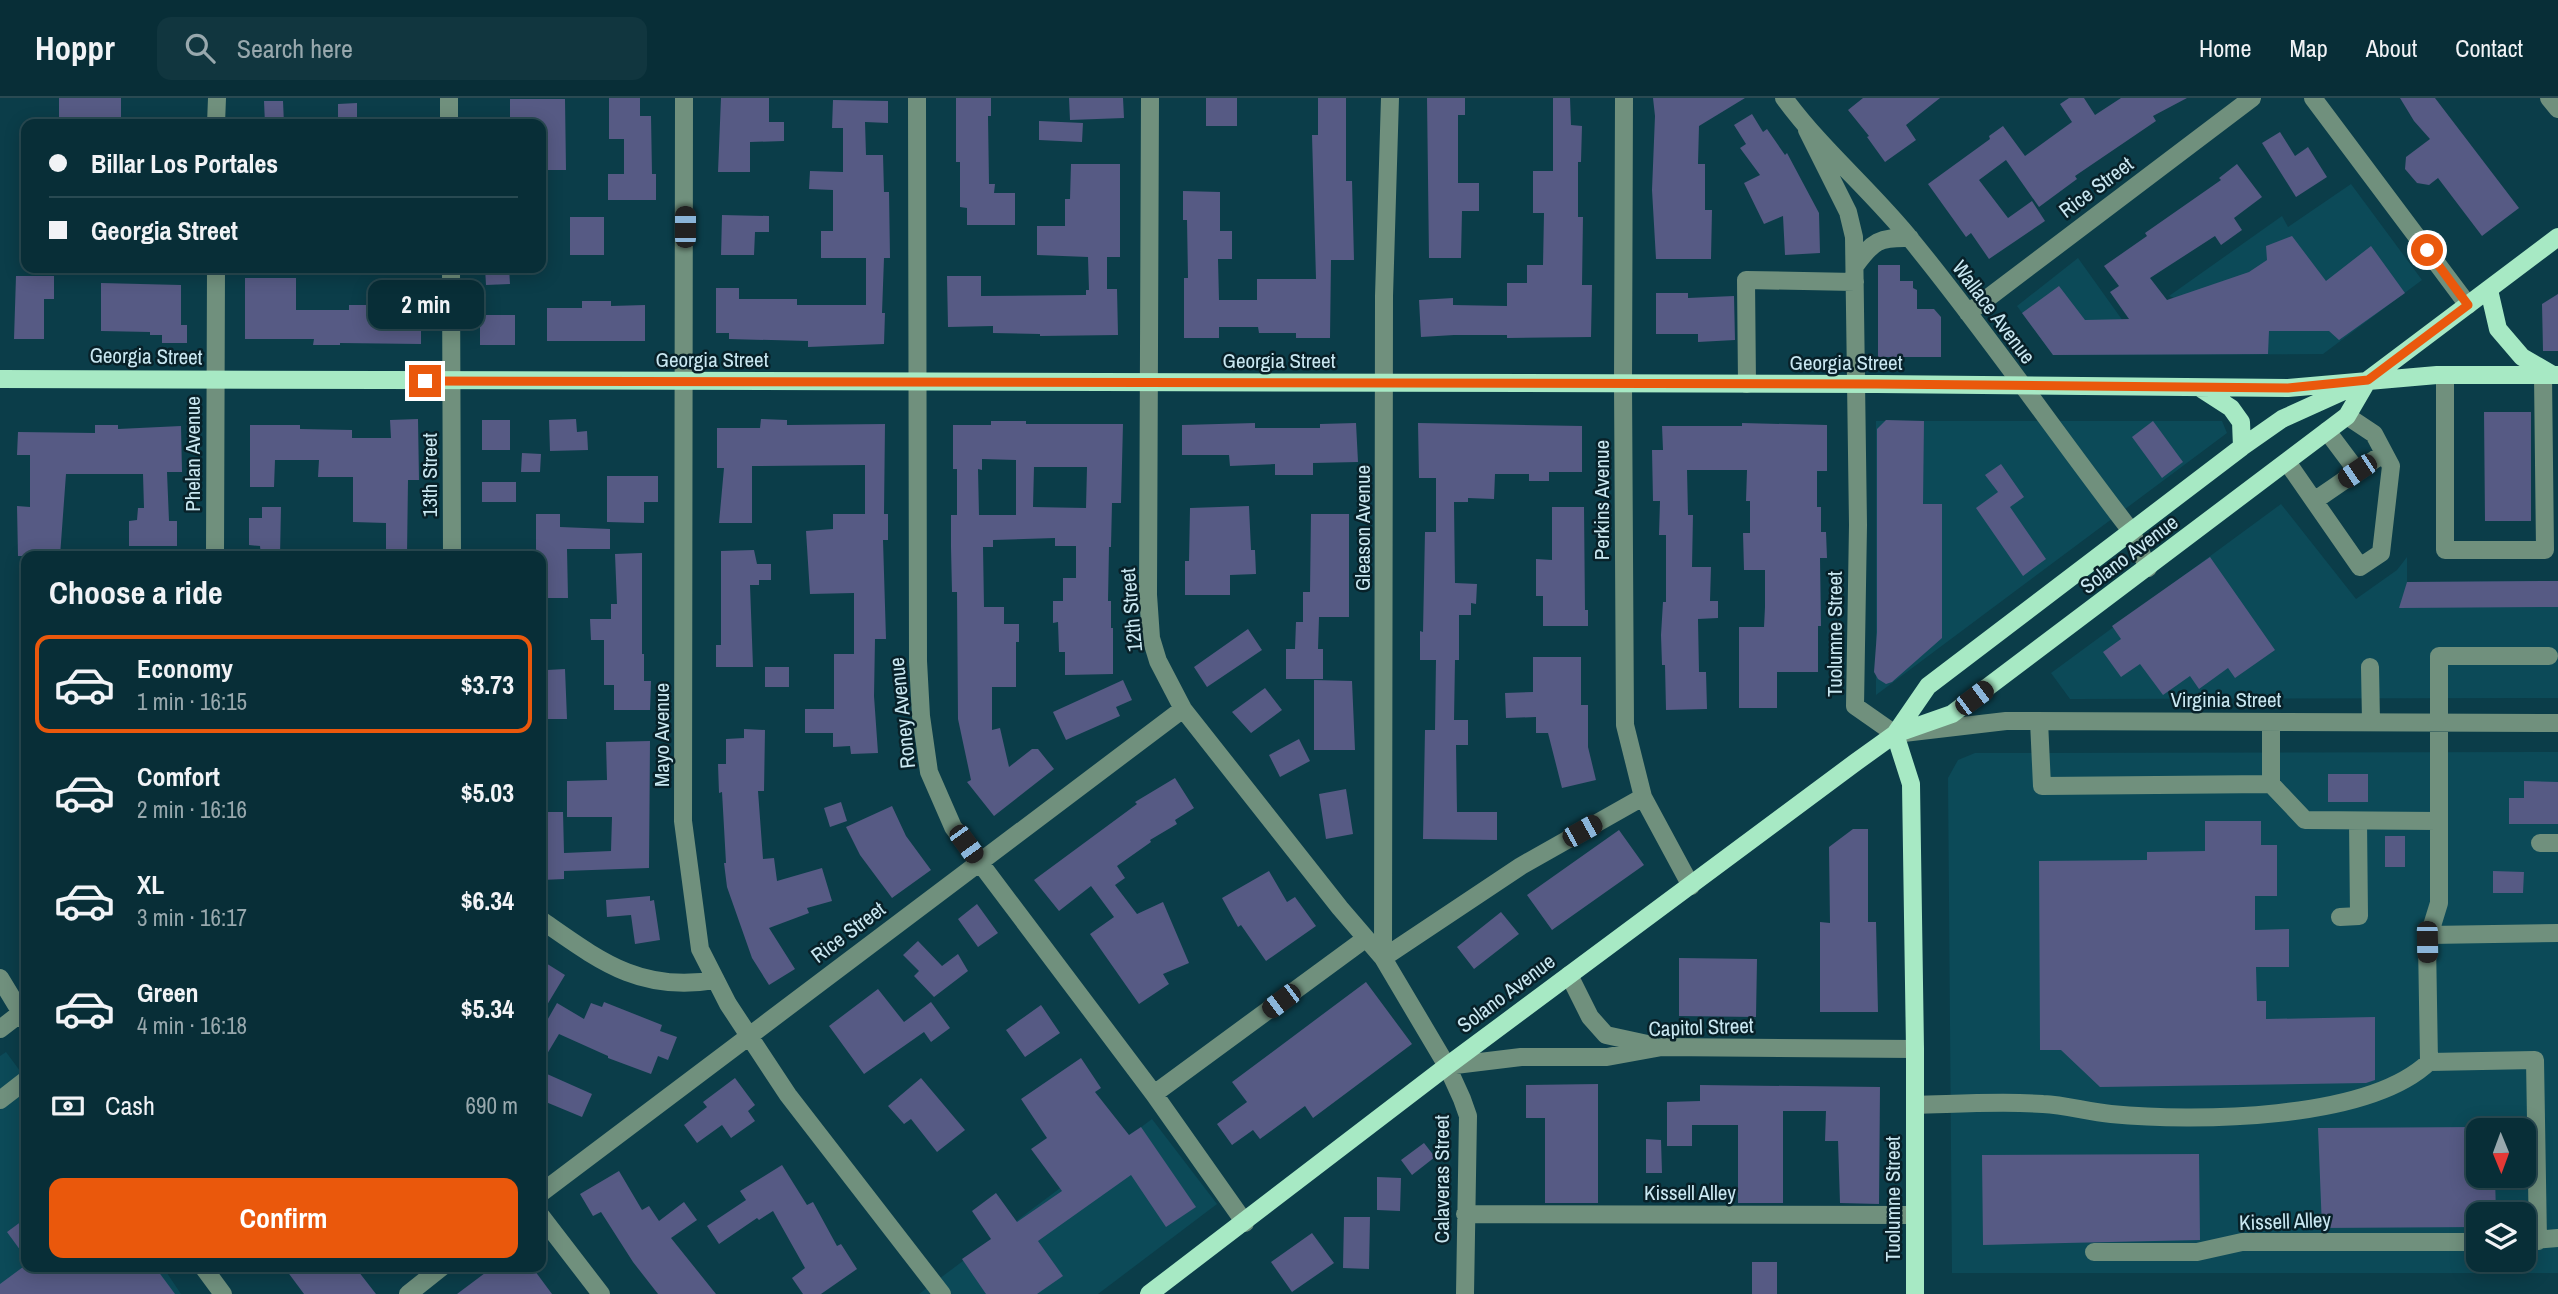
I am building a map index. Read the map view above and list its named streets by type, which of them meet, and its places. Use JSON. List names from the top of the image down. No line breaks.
{"streets":{"main road":["Georgia Street","Solano Avenue","Tuolumne Street"],"street":["Rice Street","Wallace Avenue","Phelan Avenue","13th Street","Perkins Avenue","Gleason Avenue","12th Street","Virginia Street","Roney Avenue","Mayo Avenue","Capitol Street","Calaveras Street","Kissell Alley"]},"crossings":[["Rice Street","Wallace Avenue"],["Rice Street","12th Street"],["Rice Street","Roney Avenue"],["Rice Street","Mayo Avenue"],["Wallace Avenue","Georgia Street"],["Wallace Avenue","Solano Avenue"],["Wallace Avenue","Tuolumne Street"],["Georgia Street","Phelan Avenue"],["Georgia Street","13th Street"],["Georgia Street","Perkins Avenue"],["Georgia Street","Gleason Avenue"],["Georgia Street","Solano Avenue"],["Georgia Street","12th Street"],["Georgia Street","Tuolumne Street"],["Georgia Street","Roney Avenue"],["Georgia Street","Mayo Avenue"],["Perkins Avenue","Solano Avenue"],["Gleason Avenue","12th Street"],["Solano Avenue","12th Street"],["Solano Avenue","Tuolumne Street"],["Solano Avenue","Virginia Street"],["Solano Avenue","Roney Avenue"],["Solano Avenue","Capitol Street"],["Solano Avenue","Calaveras Street"],["12th Street","Capitol Street"],["12th Street","Calaveras Street"],["Tuolumne Street","Virginia Street"],["Tuolumne Street","Capitol Street"],["Tuolumne Street","Kissell Alley"],["Capitol Street","Calaveras Street"],["Calaveras Street","Kissell Alley"]],"north":"bottom","page":{"header":"Hoppr","search":"Search here","nav":["Home","Map","About","Contact"],"banner":["Billar Los Portales","Georgia Street"],"bubble":"2 min","heading":"Choose a ride","list":[{"name":"Economy","note":"1 min · 16:15","value":"$3.73"},{"name":"Comfort","note":"2 min · 16:16","value":"$5.03"},{"name":"XL","note":"3 min · 16:17","value":"$6.34"},{"name":"Green","note":"4 min · 16:18","value":"$5.34"}],"pay":["Cash","690 m"],"buttons":"Confirm"}}
